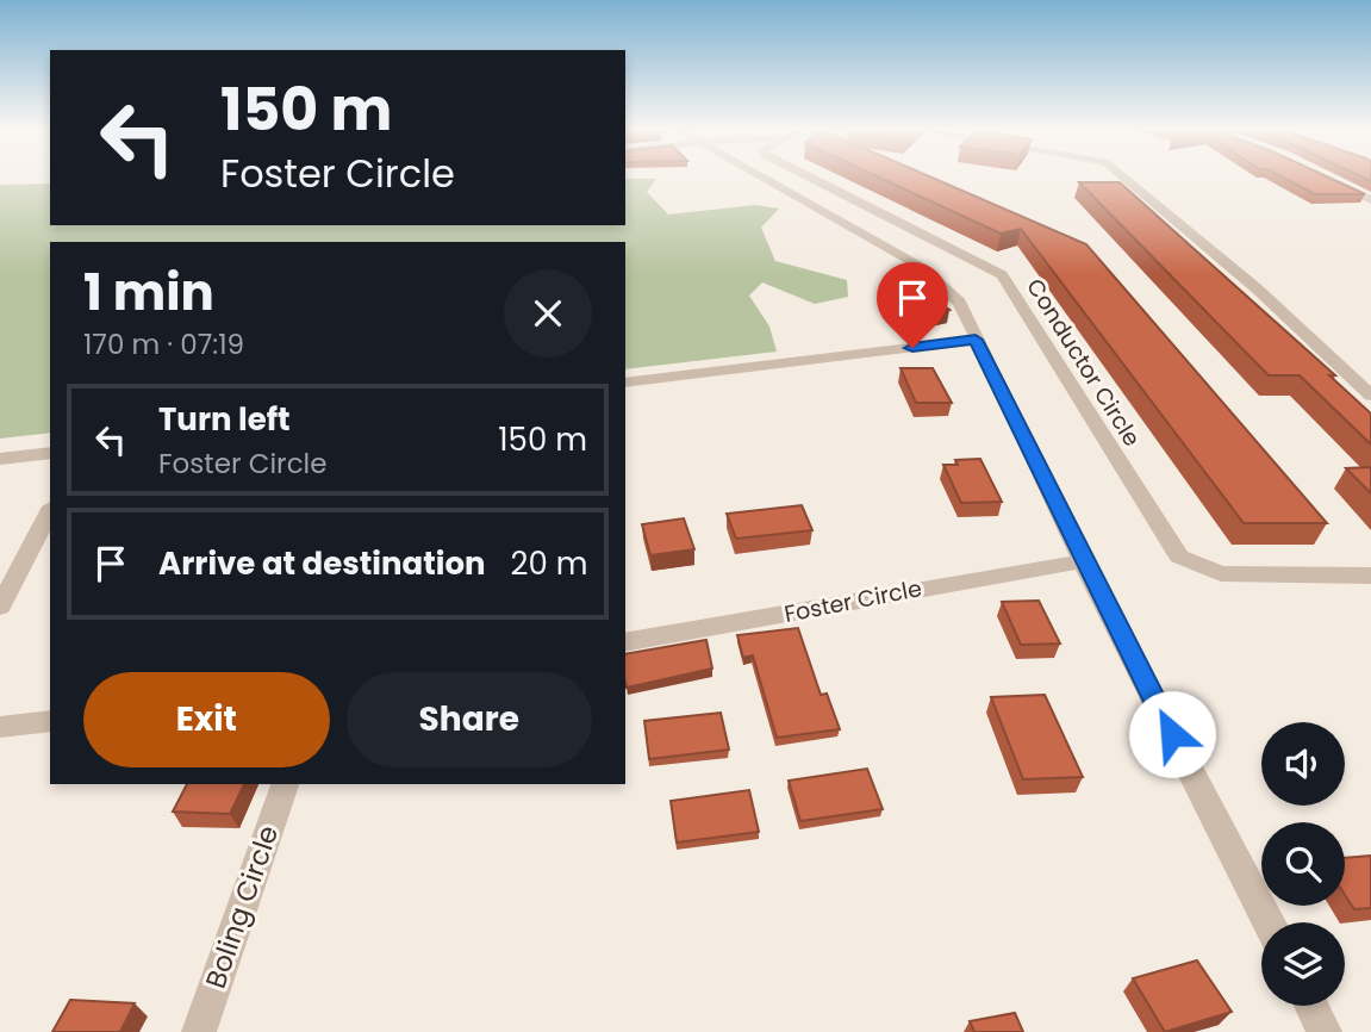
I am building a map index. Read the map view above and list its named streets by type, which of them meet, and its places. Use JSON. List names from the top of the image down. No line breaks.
{"streets":{"street":["Conductor Circle","Foster Circle","Boling Circle"]},"page":{"turn":["150 m","Foster Circle"],"heading":["1 min","170 m · 07:19"],"list":[{"name":"Turn left","note":"Foster Circle","value":"150 m"},{"name":"Arrive at destination","value":"20 m"}],"buttons":["Exit","Share"]}}
